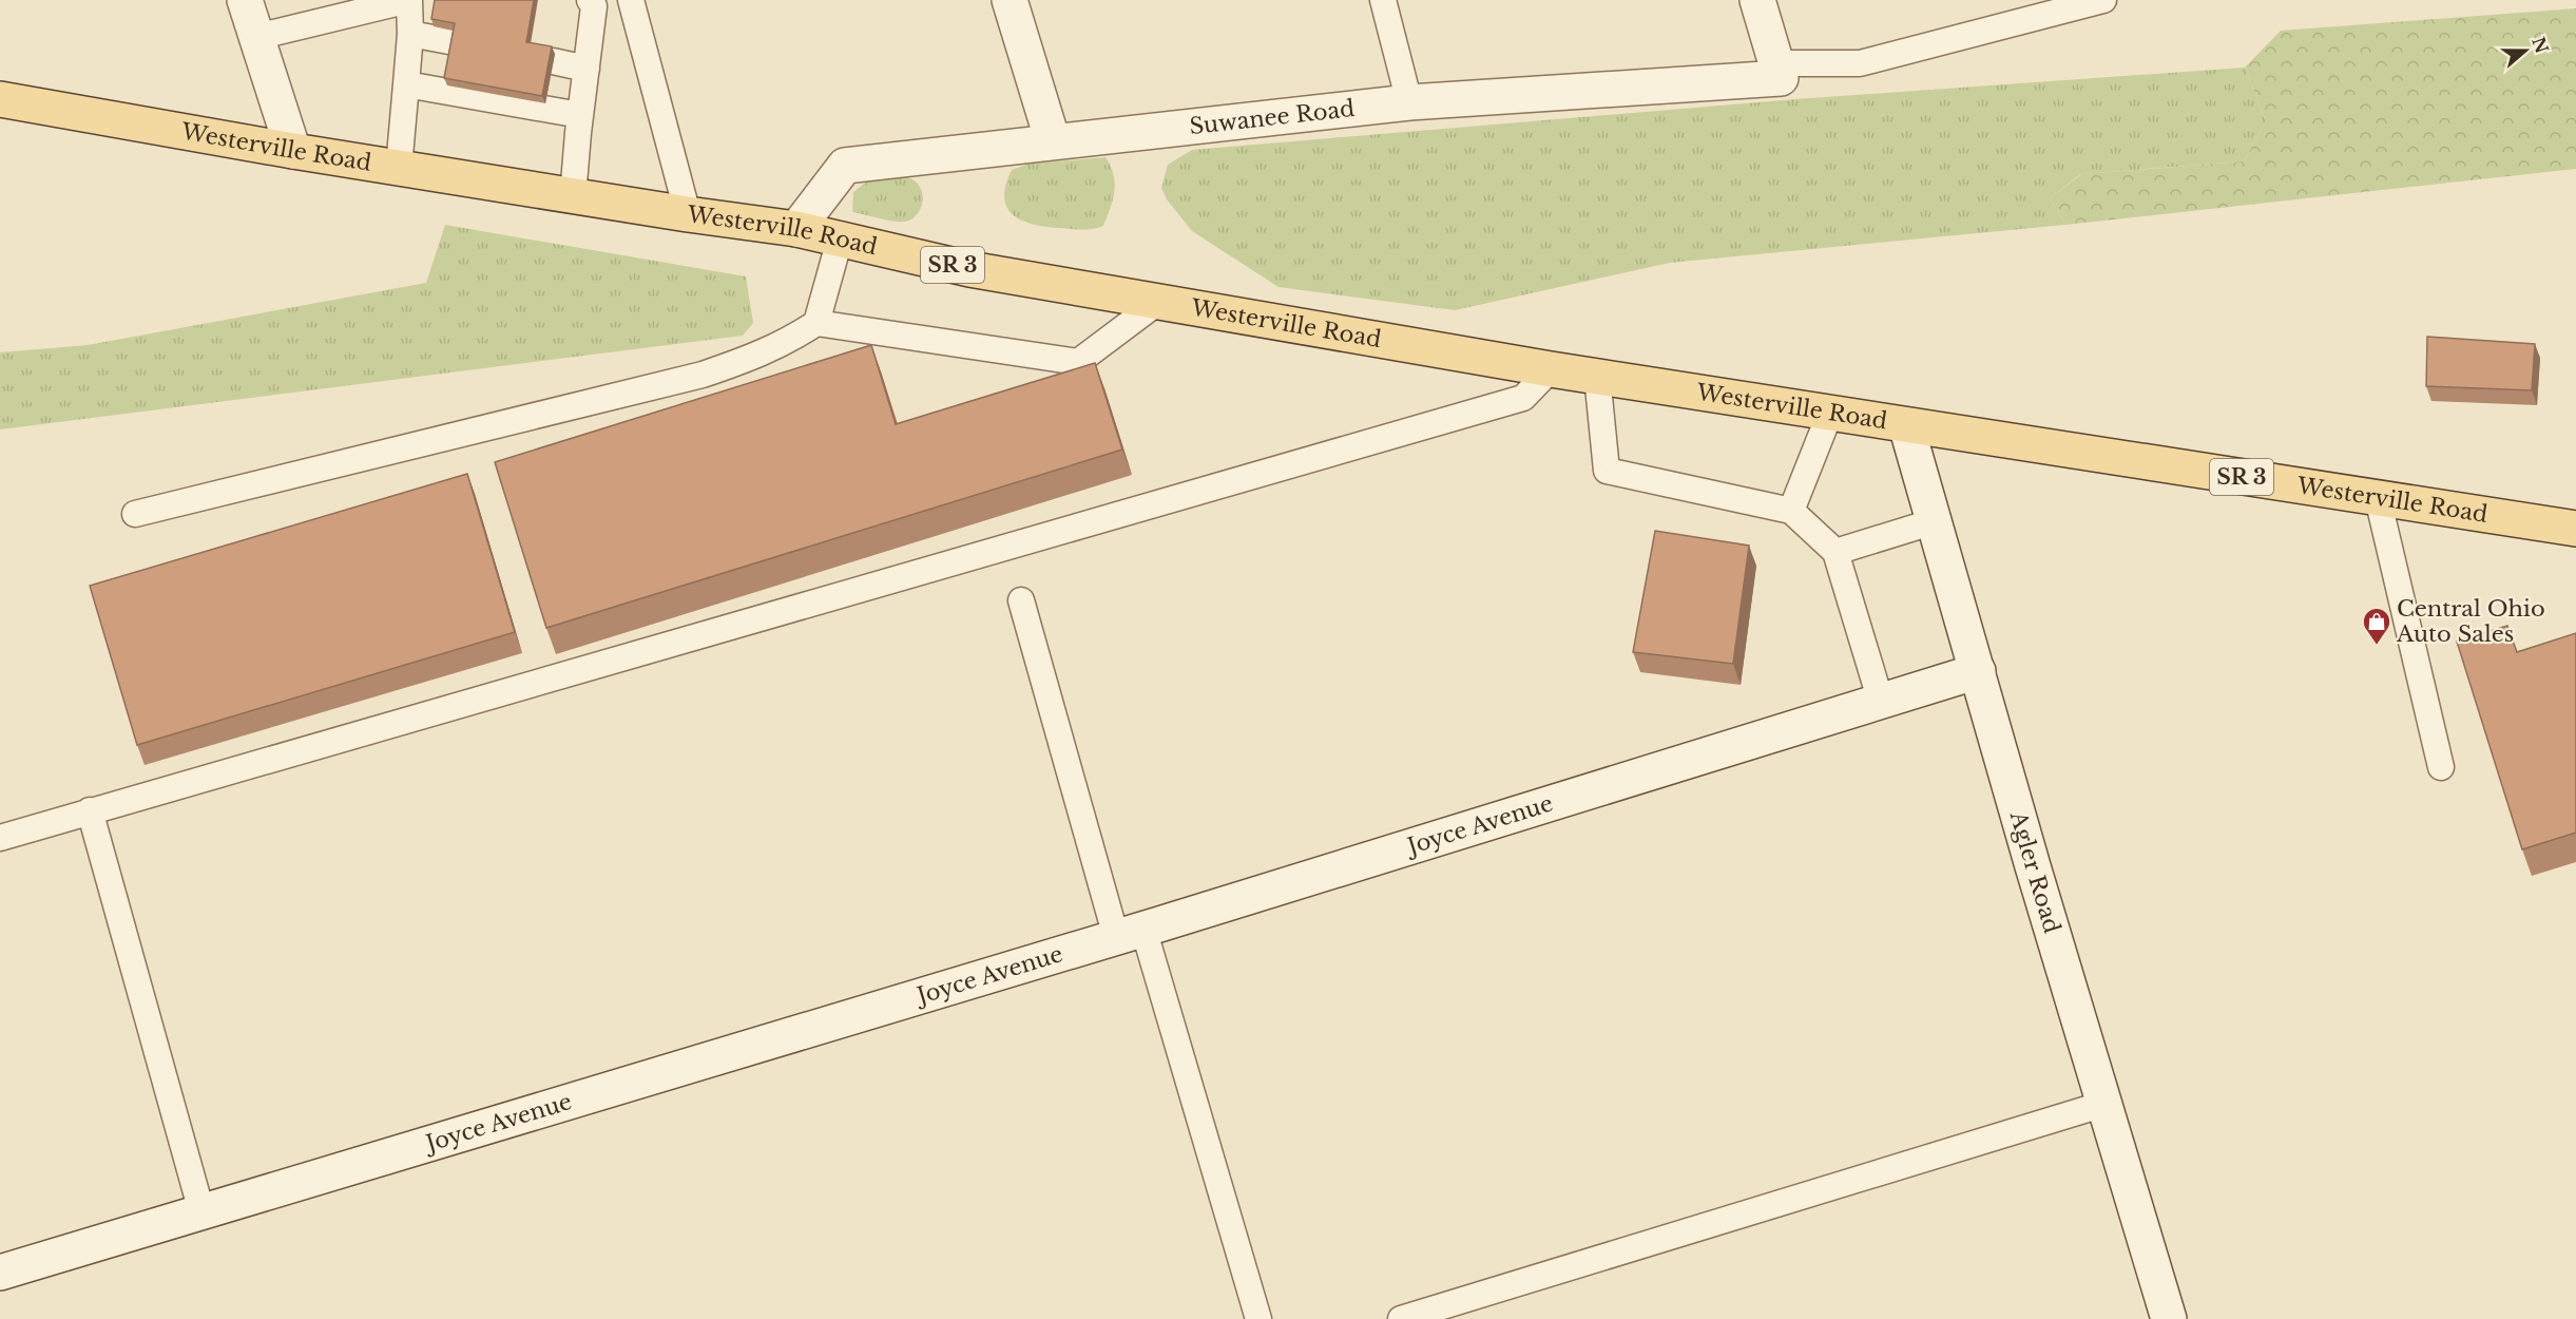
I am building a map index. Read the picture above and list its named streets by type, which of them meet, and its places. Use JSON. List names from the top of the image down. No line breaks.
{"streets":{"main road":["Westerville Road","SR 3"],"street":["Suwanee Road","Joyce Avenue","Agler Road"]},"crossings":[["Suwanee Road","Westerville Road"],["Westerville Road","Agler Road"],["Joyce Avenue","Agler Road"]],"places":{"shop":["Central Ohio Auto Sales"]},"north":"right"}
